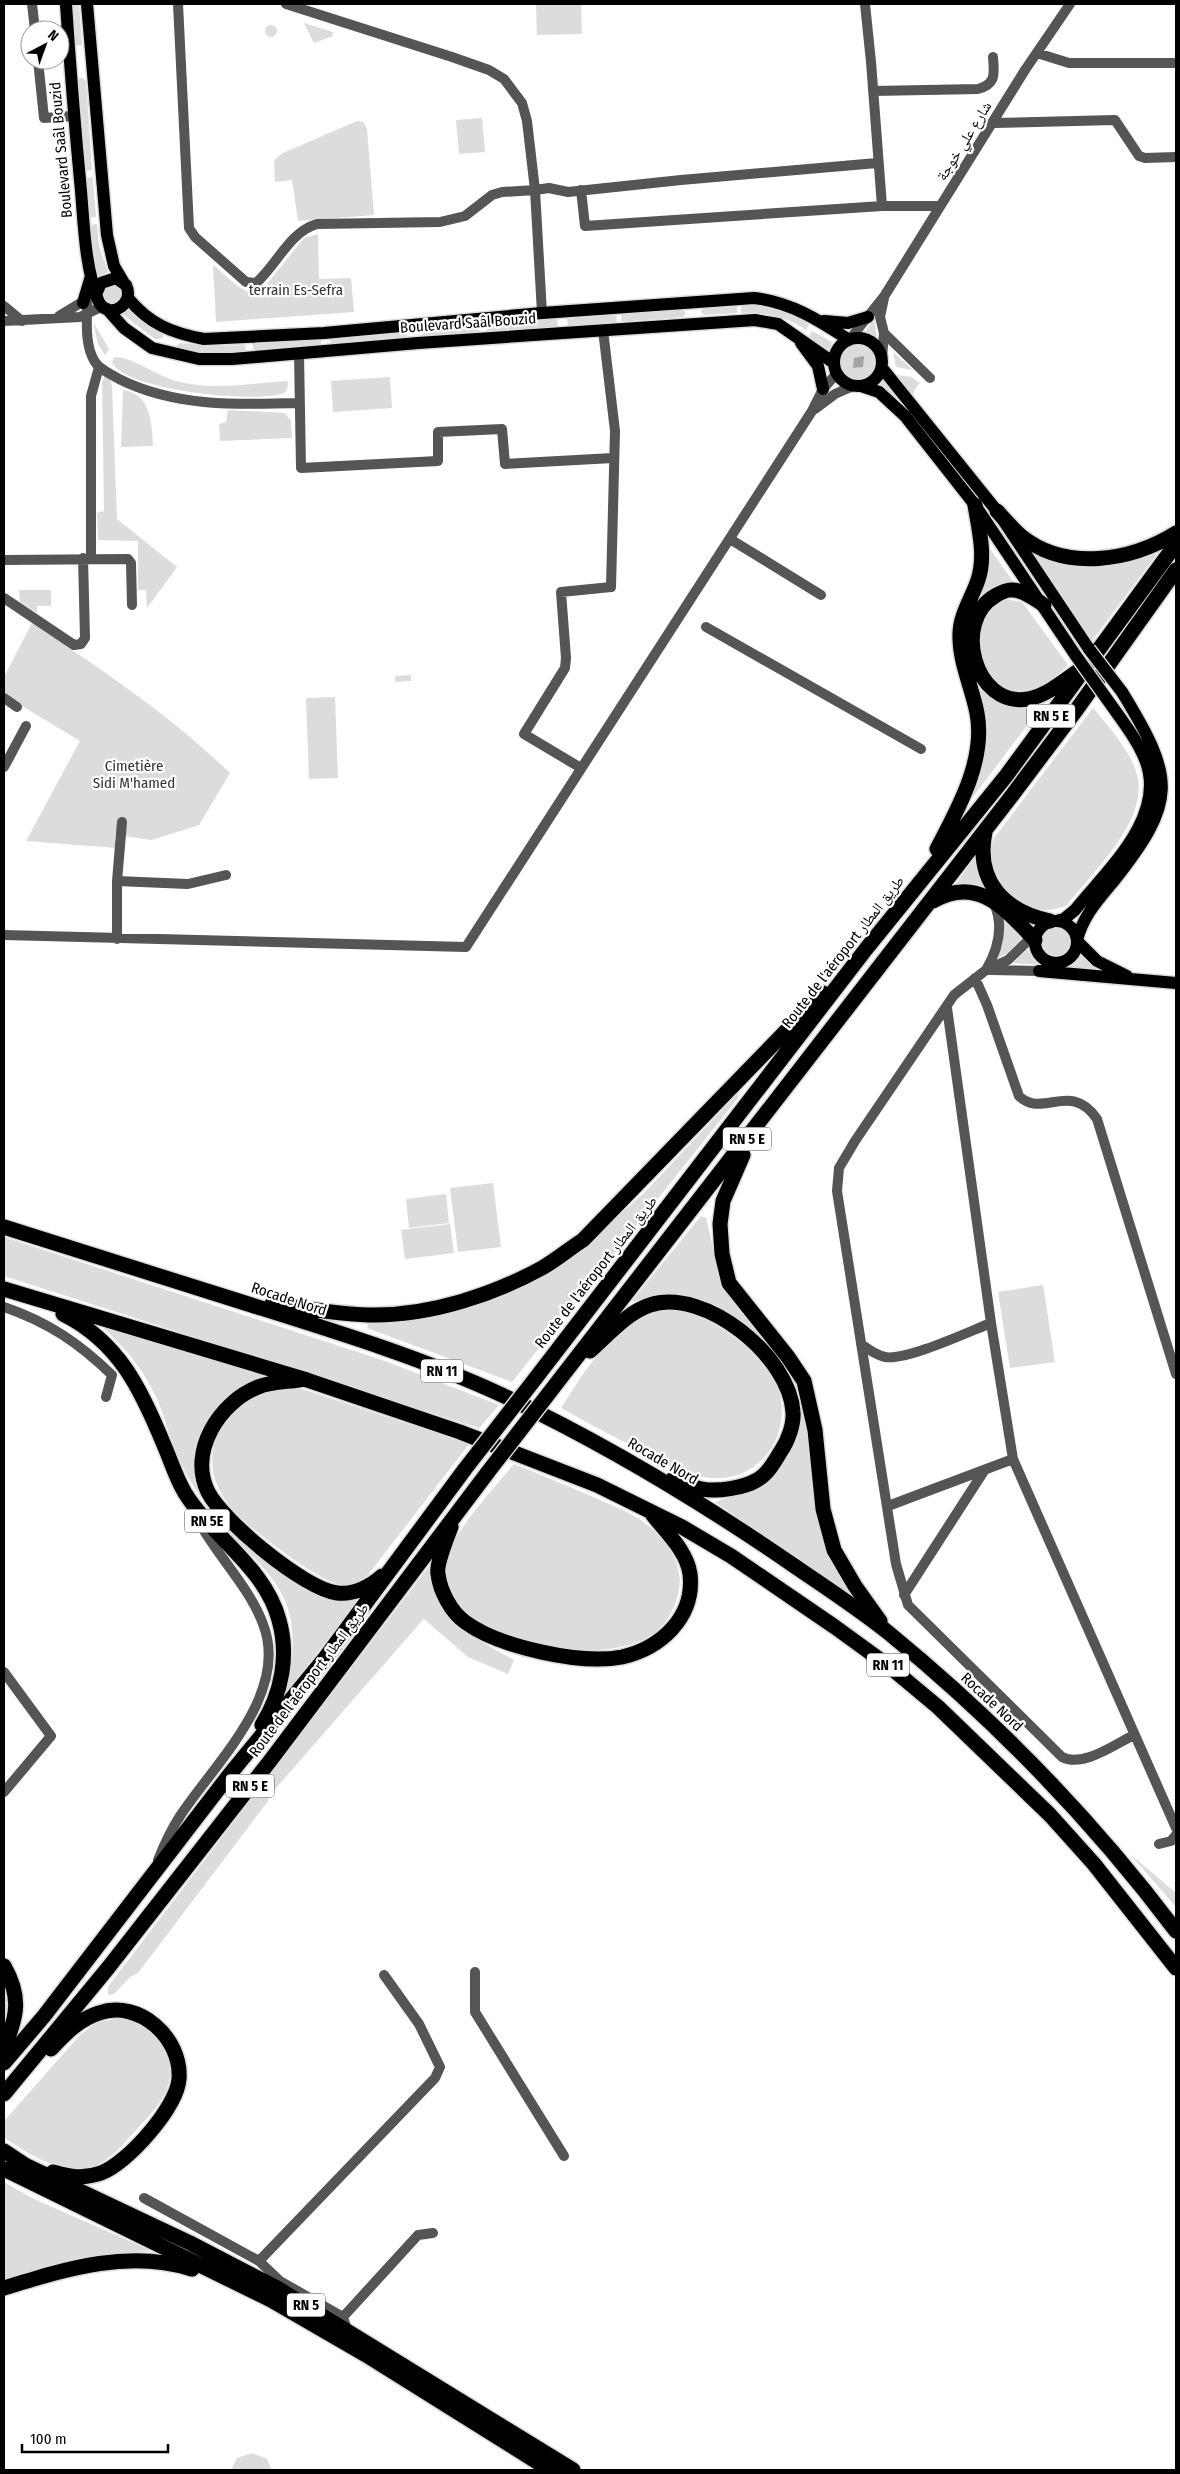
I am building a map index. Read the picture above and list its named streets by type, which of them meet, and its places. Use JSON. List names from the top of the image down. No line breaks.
{"streets":{"highway":["RN 5 E","Route de l'aéroport طريق المطار","Rocade Nord","RN 11","RN 5E","RN 5"],"main road":["Boulevard Saâl Bouzid"],"street":["شارع علي خوجة"]},"crossings":[["شارع علي خوجة","Boulevard Saâl Bouzid"],["RN 5 E","Route de l'aéroport طريق المطار"],["Route de l'aéroport طريق المطار","RN 5E"],["RN 11","RN 5E"]],"parks":["terrain Es-Sefra","Cimetière Sidi M'hamed"],"scale_bar":"100 m","north":"top right"}
